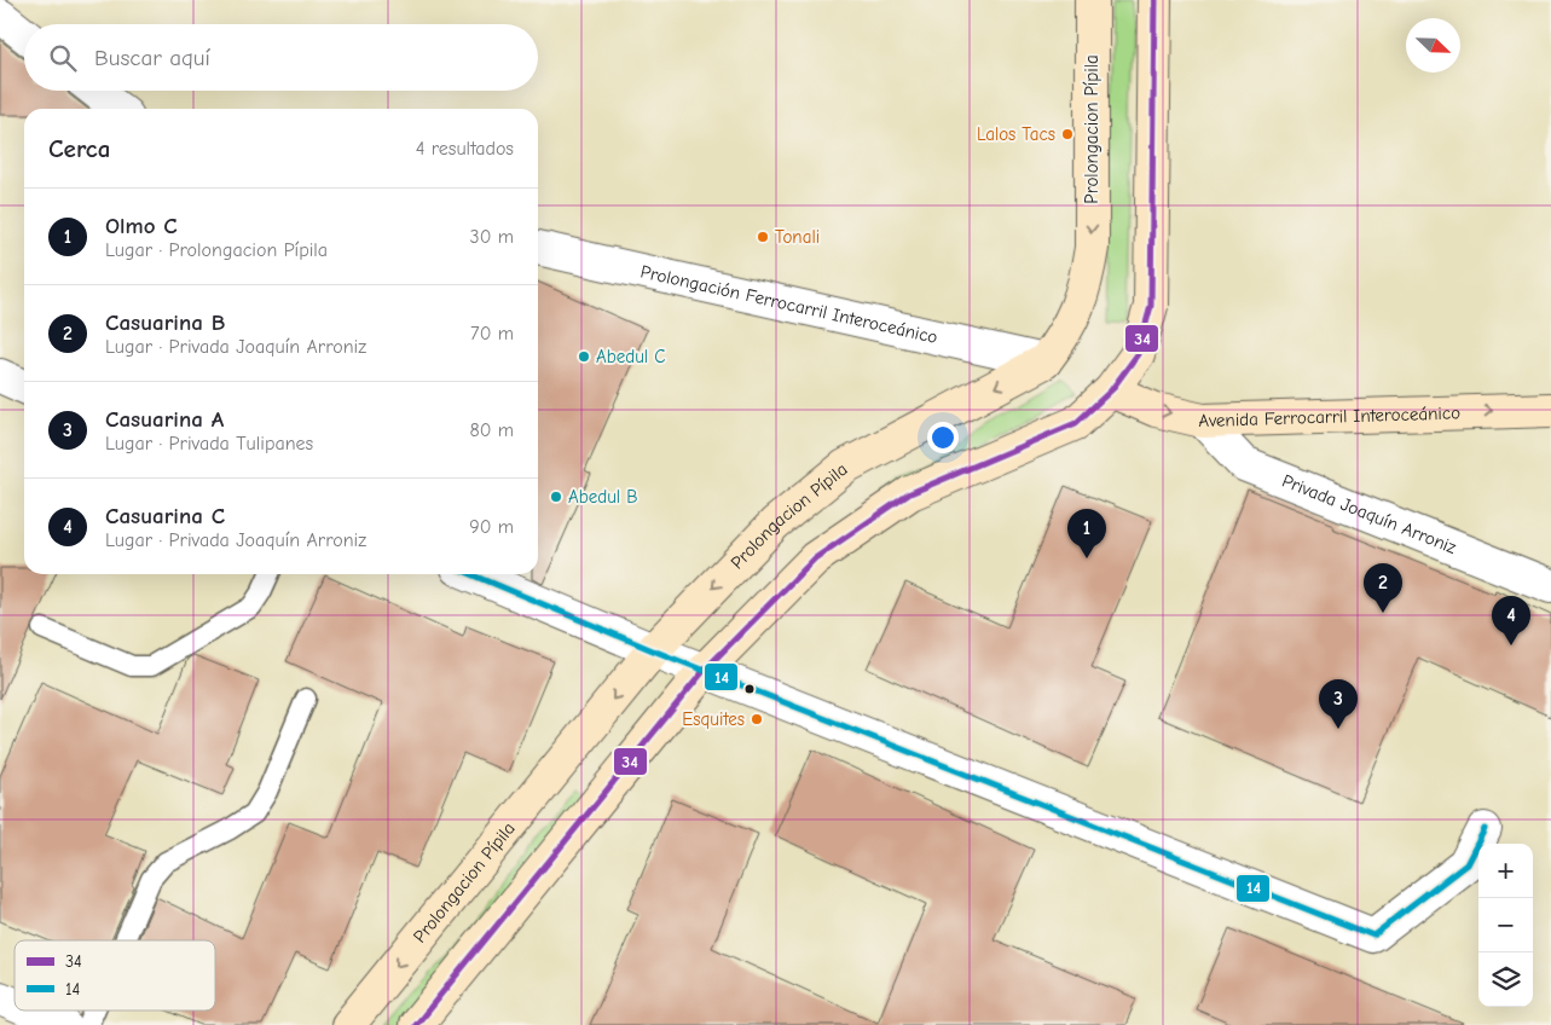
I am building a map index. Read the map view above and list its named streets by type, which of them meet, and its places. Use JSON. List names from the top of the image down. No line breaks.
{"streets":{"main road":["Prolongacion Pípila","Avenida Ferrocarril Interoceánico"],"street":["Prolongación Ferrocarril Interoceánico","Privada Joaquín Arroniz"]},"crossings":[["Prolongacion Pípila","Prolongación Ferrocarril Interoceánico"],["Avenida Ferrocarril Interoceánico","Privada Joaquín Arroniz"]],"one_way":["Avenida Ferrocarril Interoceánico"],"places":["Lalos Tacs","Tonali","Abedul C","Abedul B","Esquites"],"lines":["transit line 34","transit line 14"],"legend":["34","14"],"north":"bottom right","page":{"search":"Buscar aquí","heading":["Cerca","4 resultados"],"list":[{"mark":"1","name":"Olmo C","note":"Lugar · Prolongacion Pípila","value":"30 m"},{"mark":"2","name":"Casuarina B","note":"Lugar · Privada Joaquín Arroniz","value":"70 m"},{"mark":"3","name":"Casuarina A","note":"Lugar · Privada Tulipanes","value":"80 m"},{"mark":"4","name":"Casuarina C","note":"Lugar · Privada Joaquín Arroniz","value":"90 m"}],"pins":["1","2","4","3"],"map_buttons":["+","−"]}}
